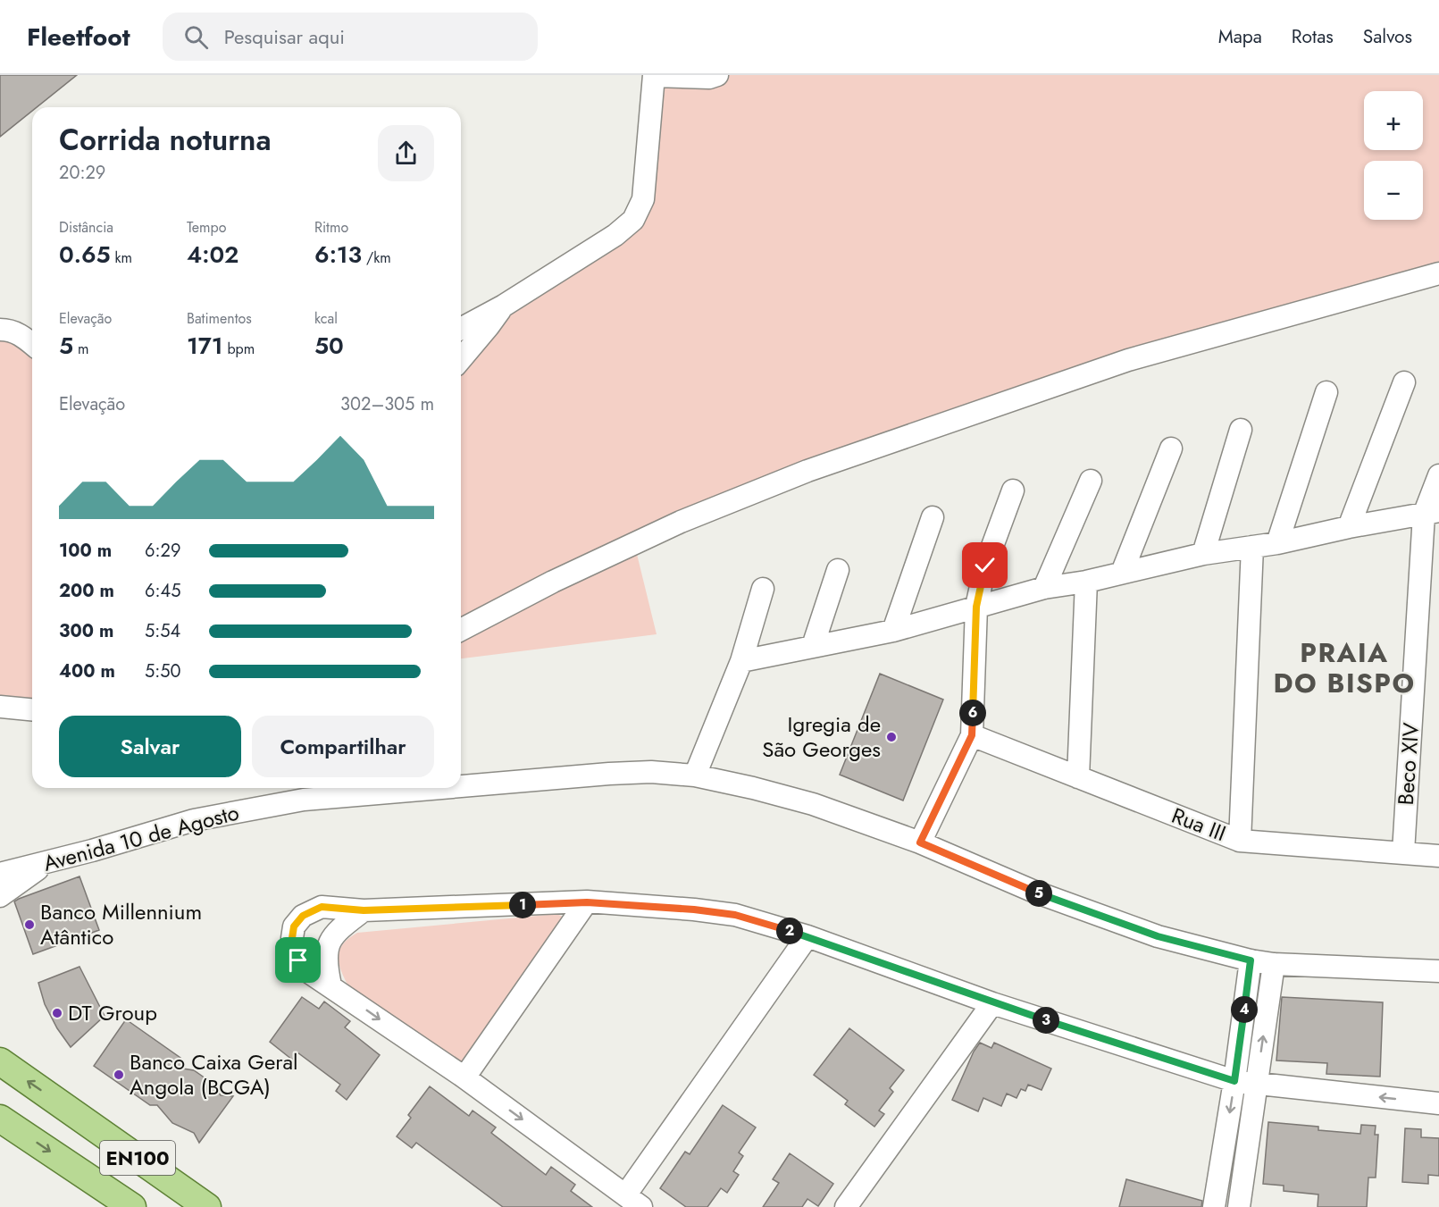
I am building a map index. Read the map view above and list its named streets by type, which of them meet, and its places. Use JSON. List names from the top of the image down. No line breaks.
{"streets":{"main road":["EN100"],"street":["Beco XIV","Rua III","Avenida 10 de Agosto"]},"crossings":[["Beco XIV","Rua III"]],"districts":["PRAIA DO BISPO"],"places":["Igregia de São Georges","Banco Millennium Atântico","DT Group","Banco Caixa Geral Angola (BCGA)"],"page":{"header":"Fleetfoot","search":"Pesquisar aqui","nav":["Mapa","Rotas","Salvos"],"map_buttons":["+","−"],"heading":["Corrida noturna","20:29"],"stats":[["Distância","0.65 km"],["Tempo","4:02"],["Ritmo","6:13 /km"],["Elevação","5 m"],["Batimentos","171 bpm"],["kcal","50"]],"chart":["Elevação","302–305 m"],"list":[{"name":"100 m","note":"6:29"},{"name":"200 m","note":"6:45"},{"name":"300 m","note":"5:54"},{"name":"400 m","note":"5:50"}],"pins":["6","5","1","2","4","3"],"buttons":["Salvar","Compartilhar"]}}
